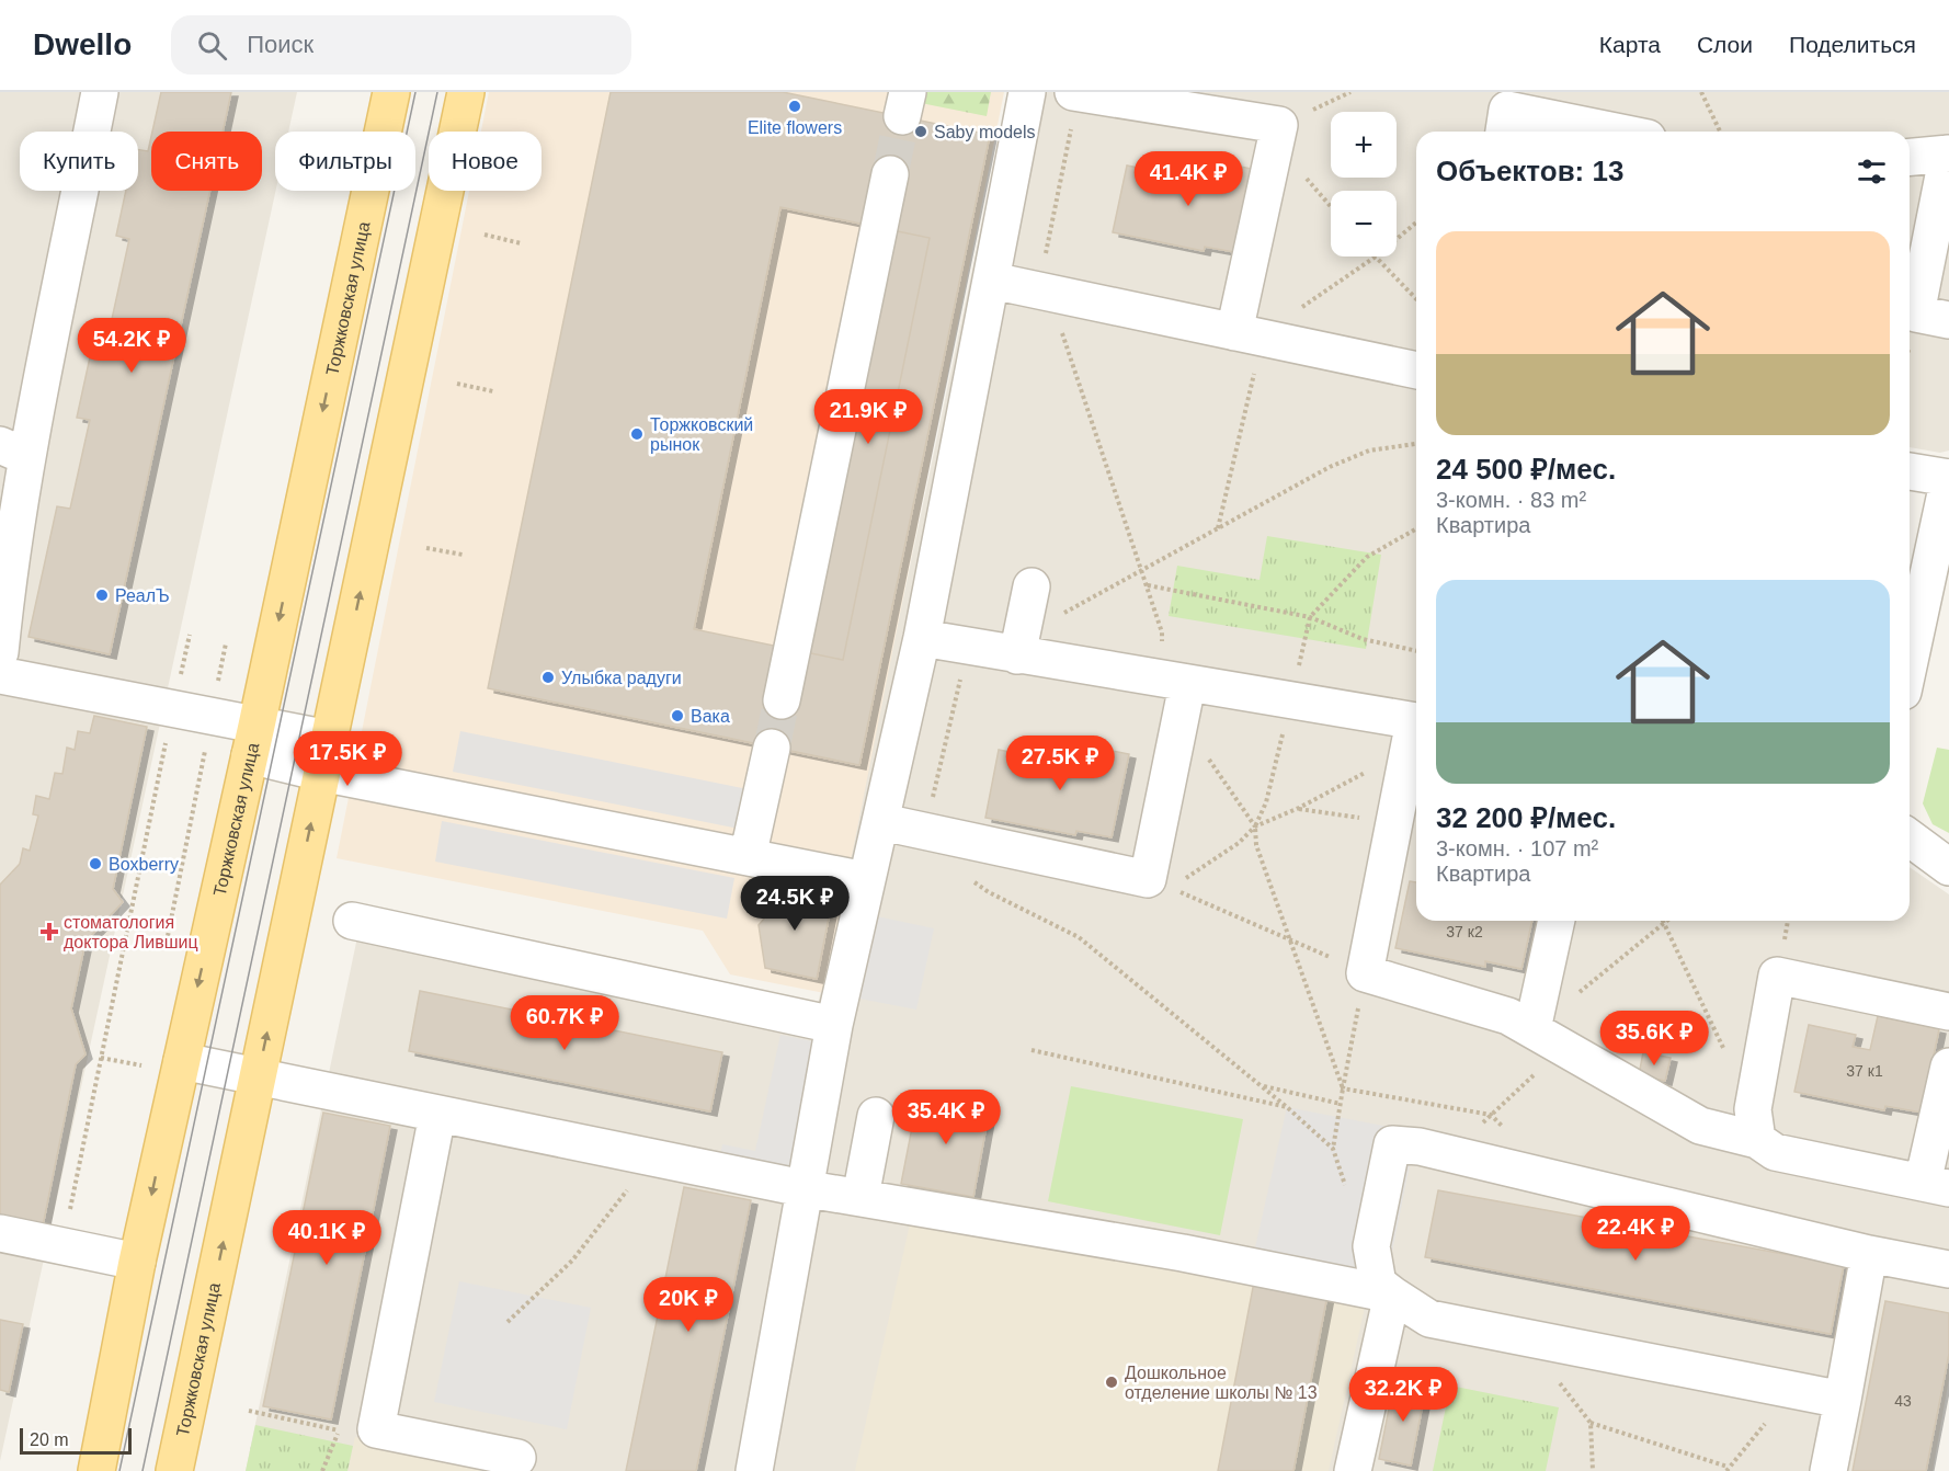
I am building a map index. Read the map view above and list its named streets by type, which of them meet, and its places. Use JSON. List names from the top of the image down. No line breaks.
{"streets":{"main road":["Торжковская улица"]},"places":{"other":["Elite flowers","Saby models","Торжковский рынок","РеалЪ","Улыбка радуги","Вака","Boxberry","Дошкольное отделение школы № 13"],"health":["стоматология доктора Лившиц"]},"house_numbers":["37 к2","37 к1","43"],"scale_bar":"20 m","page":{"header":"Dwello","search":"Поиск","nav":["Карта","Слои","Поделиться"],"map_buttons":["+","−"],"chip":["Купить","Снять","Фильтры","Новое"],"heading":"Объектов: 13","price":["41.4K ₽","54.2K ₽","21.9K ₽","17.5K ₽","27.5K ₽","24.5K ₽","60.7K ₽","35.6K ₽","35.4K ₽","22.4K ₽","40.1K ₽","20K ₽","32.2K ₽"],"list":[{"name":"24 500 ₽/мес.","note":"3-комн. · 83 m² · Квартира"},{"name":"32 200 ₽/мес.","note":"3-комн. · 107 m² · Квартира"}],"scale":"20 m"}}
